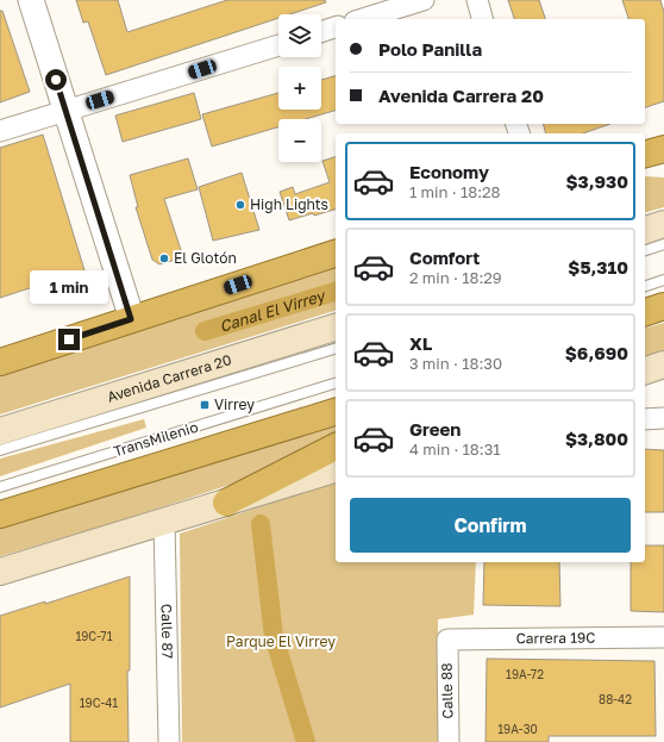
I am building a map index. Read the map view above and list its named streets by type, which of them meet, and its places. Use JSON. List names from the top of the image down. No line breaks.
{"streets":{"main road":["Avenida Carrera 20"],"street":["Calle 87","Carrera 19C","Calle 88"],"lane":["TransMilenio"]},"crossings":[["Carrera 19C","Calle 88"]],"water":["Canal El Virrey"],"parks":["Parque El Virrey"],"places":{"other":["High Lights","El Glotón"],"transit":["Virrey"]},"house_numbers":["19C-71","19A-72","88-42","19C-41","19A-30"],"page":{"map_buttons":["+","−"],"banner":["Polo Panilla","Avenida Carrera 20"],"list":[{"name":"Economy","note":"1 min · 18:28","value":"$3,930"},{"name":"Comfort","note":"2 min · 18:29","value":"$5,310"},{"name":"XL","note":"3 min · 18:30","value":"$6,690"},{"name":"Green","note":"4 min · 18:31","value":"$3,800"}],"bubble":"1 min","buttons":"Confirm"}}
